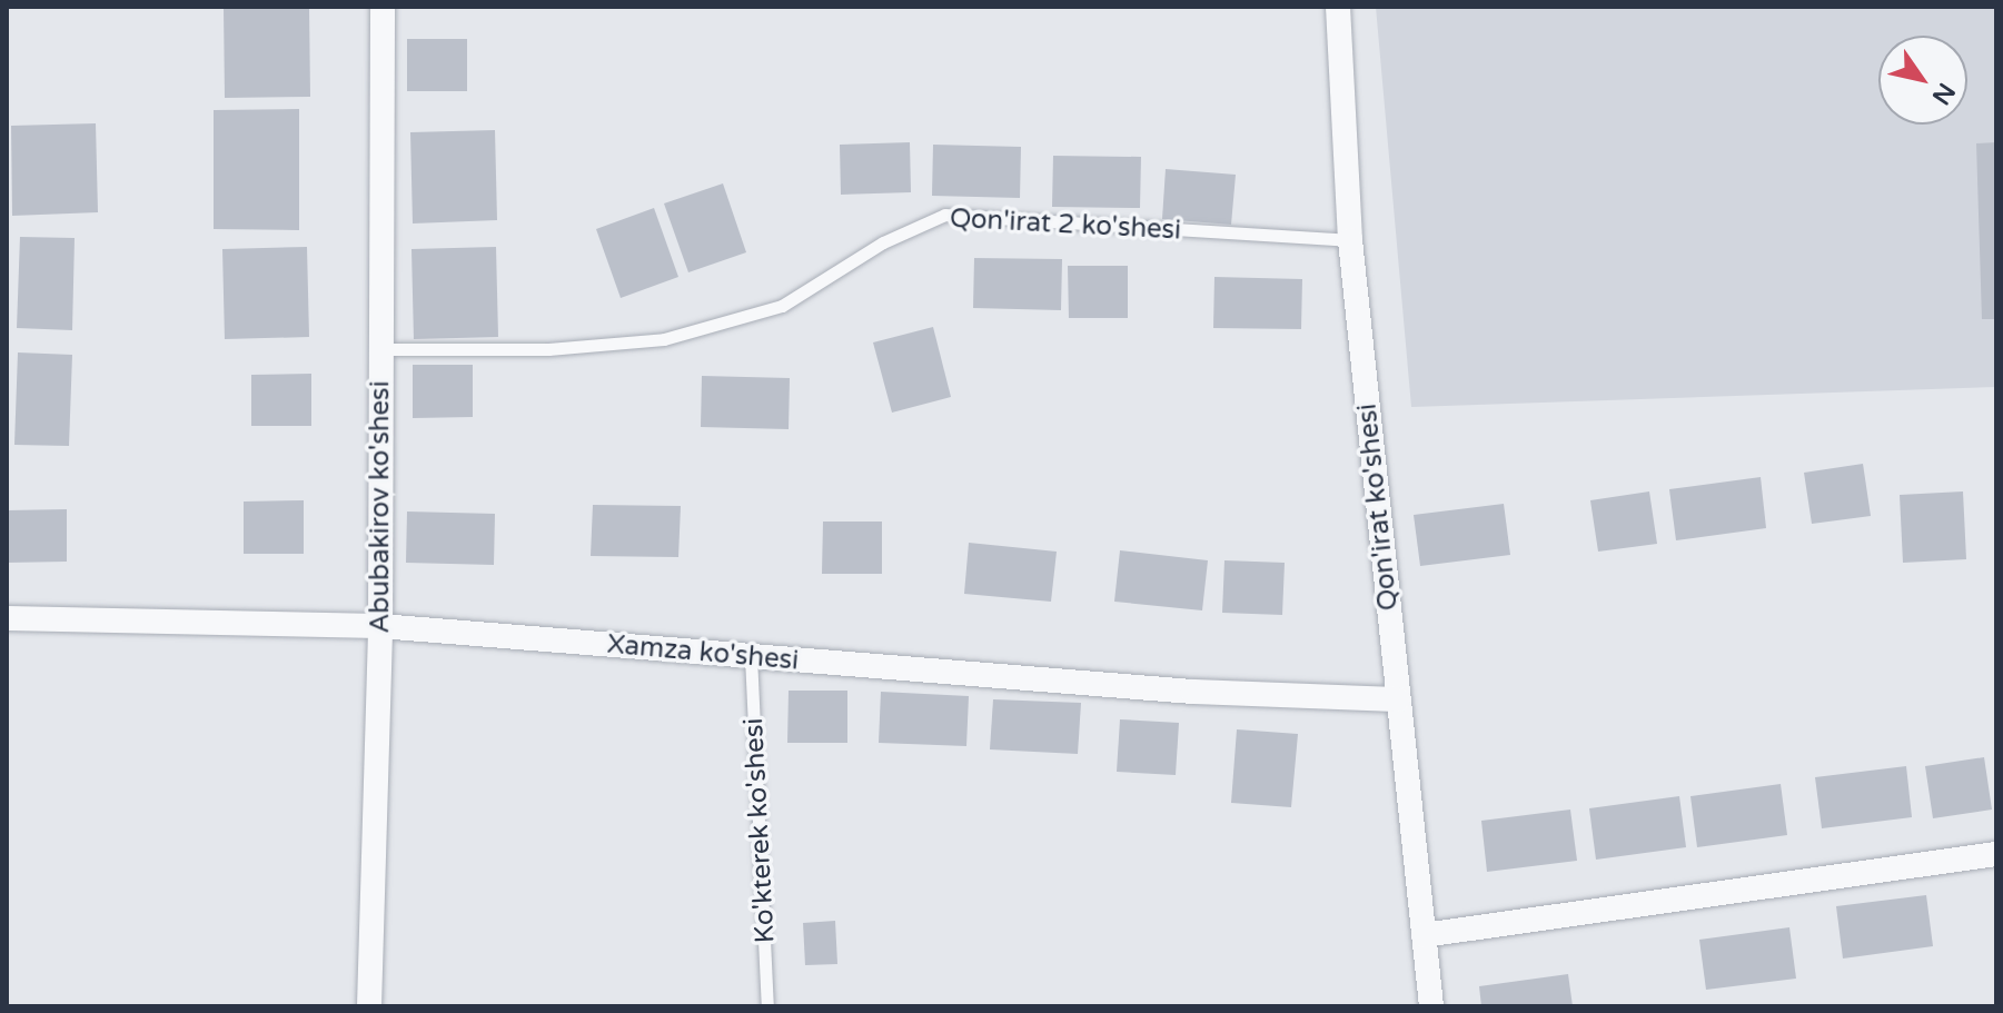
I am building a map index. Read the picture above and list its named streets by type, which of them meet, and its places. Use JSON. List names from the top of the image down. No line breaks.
{"streets":{"street":["Abubakirov ko'shesi","Qon'irat ko'shesi","Xamza ko'shesi"],"lane":["Qon'irat 2 ko'shesi","Ko'kterek ko'shesi"]},"crossings":[["Qon'irat 2 ko'shesi","Abubakirov ko'shesi"],["Qon'irat 2 ko'shesi","Qon'irat ko'shesi"],["Abubakirov ko'shesi","Xamza ko'shesi"],["Qon'irat ko'shesi","Xamza ko'shesi"],["Xamza ko'shesi","Ko'kterek ko'shesi"]],"north":"bottom right"}
